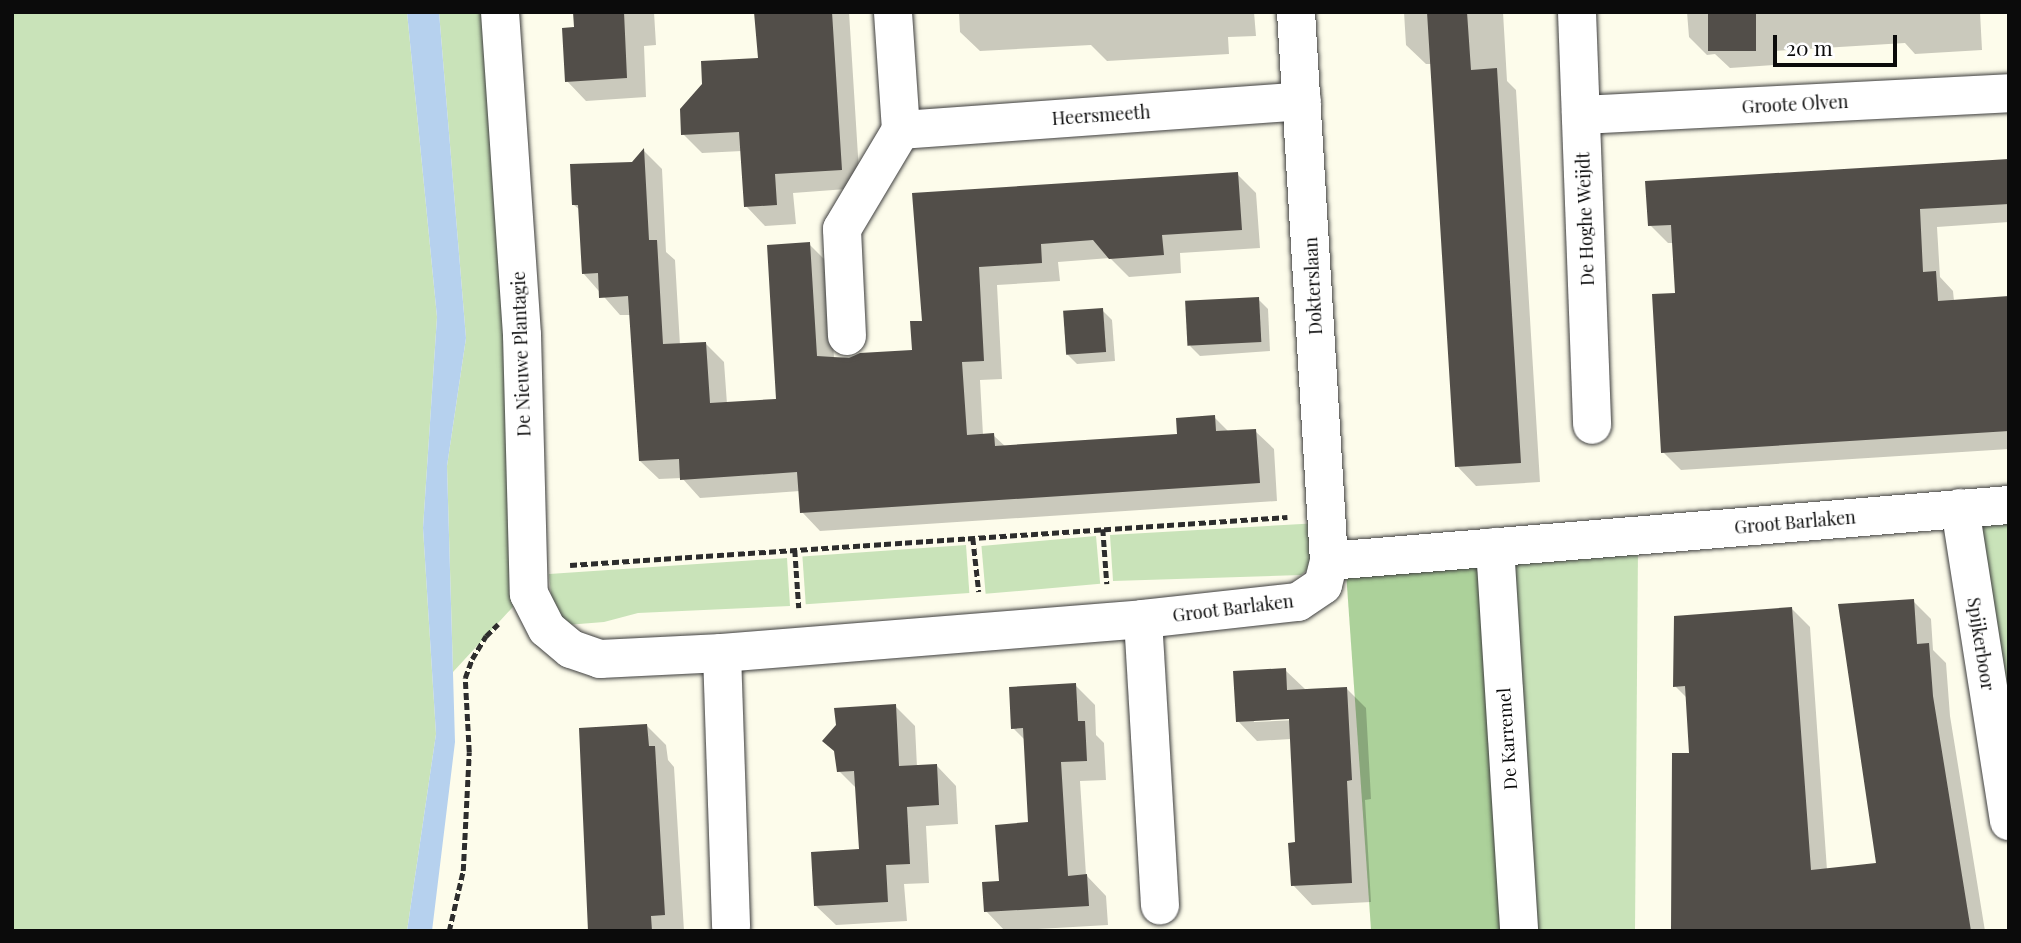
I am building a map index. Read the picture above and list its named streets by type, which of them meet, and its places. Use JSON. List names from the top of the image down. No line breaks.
{"streets":{"street":["Groote Olven","Heersmeeth","De Hoghe Weijdt","Dokterslaan","De Nieuwe Plantagie","Groot Barlaken","Spijkerboor","De Karremel"]},"crossings":[["Groote Olven","De Hoghe Weijdt"],["Heersmeeth","Dokterslaan"],["Dokterslaan","Groot Barlaken"],["De Nieuwe Plantagie","Groot Barlaken"],["Groot Barlaken","Spijkerboor"],["Groot Barlaken","De Karremel"]],"scale_bar":"20 m"}
